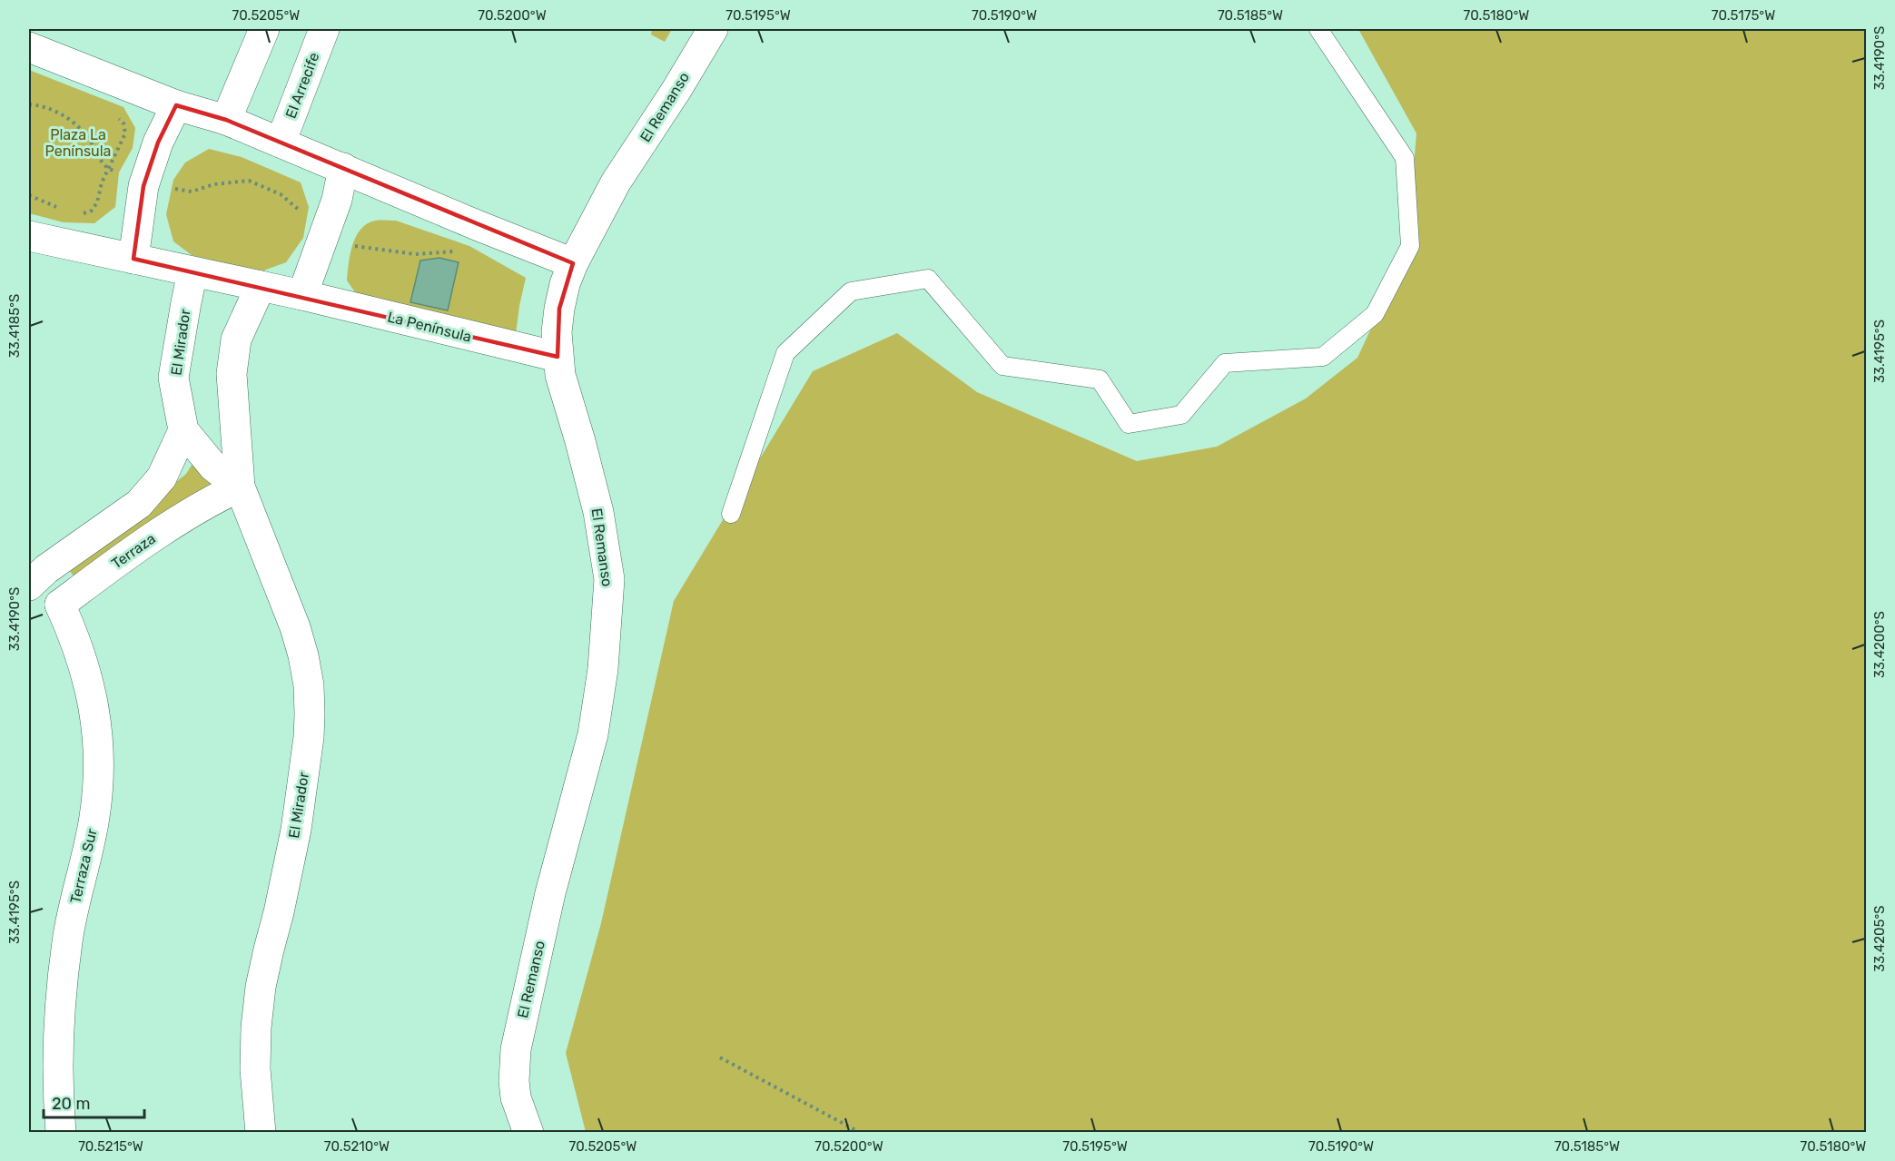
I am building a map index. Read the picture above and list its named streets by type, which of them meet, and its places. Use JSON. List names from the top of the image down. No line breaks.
{"streets":{"street":["El Arrecife","El Remanso","La Península","El Mirador","Terraza","Terraza Sur"]},"crossings":[["El Remanso","La Península"],["La Península","El Mirador"],["El Mirador","Terraza"],["Terraza","Terraza Sur"]],"parks":["Plaza La Península"],"scale_bar":"20 m","coordinates":["70.5205°W","70.5200°W","70.5195°W","70.5190°W","70.5185°W","70.5180°W","70.5175°W","33.4190°S","33.4185°S","33.4195°S","33.4200°S","33.4205°S","70.5215°W","70.5210°W"]}
